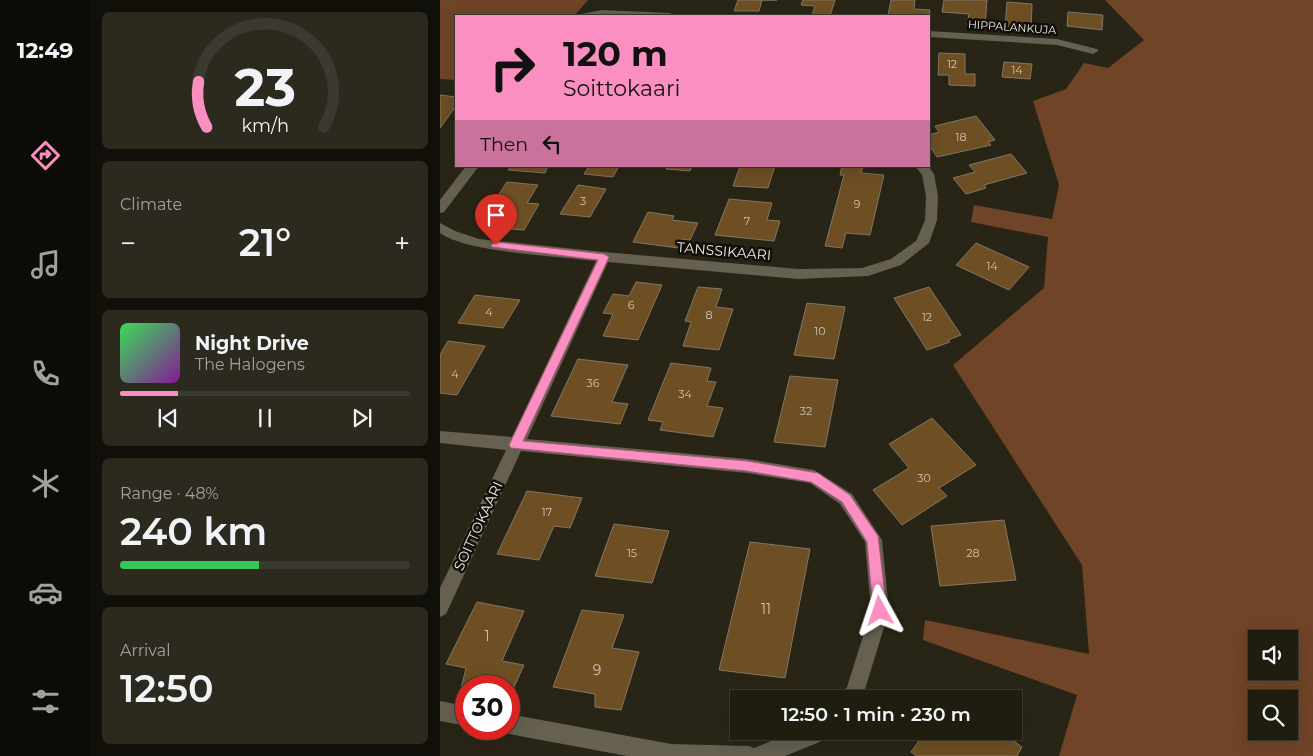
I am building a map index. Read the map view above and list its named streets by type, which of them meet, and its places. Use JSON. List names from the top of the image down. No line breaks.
{"streets":{"street":["HIPPALANKUJA","TANSSIKAARI","SOITTOKAARI"]},"crossings":[["TANSSIKAARI","SOITTOKAARI"]],"house_numbers":["12","14","18","3","9","7","14","6","4","8","12","10","4","36","34","32","30","17","15","28","11","1","9"],"page":{"tabs":"12:49","turn":["120 m","Soittokaari"],"then":"Then","tile":["Climate",["Range · 48%","240 km"],["Arrival","12:50"]],"heat":["−","21°","+"],"song":["Night Drive","The Halogens"],"limit":"30","trip":"12:50 · 1 min · 230 m","gauge":["23","km/h"]}}
